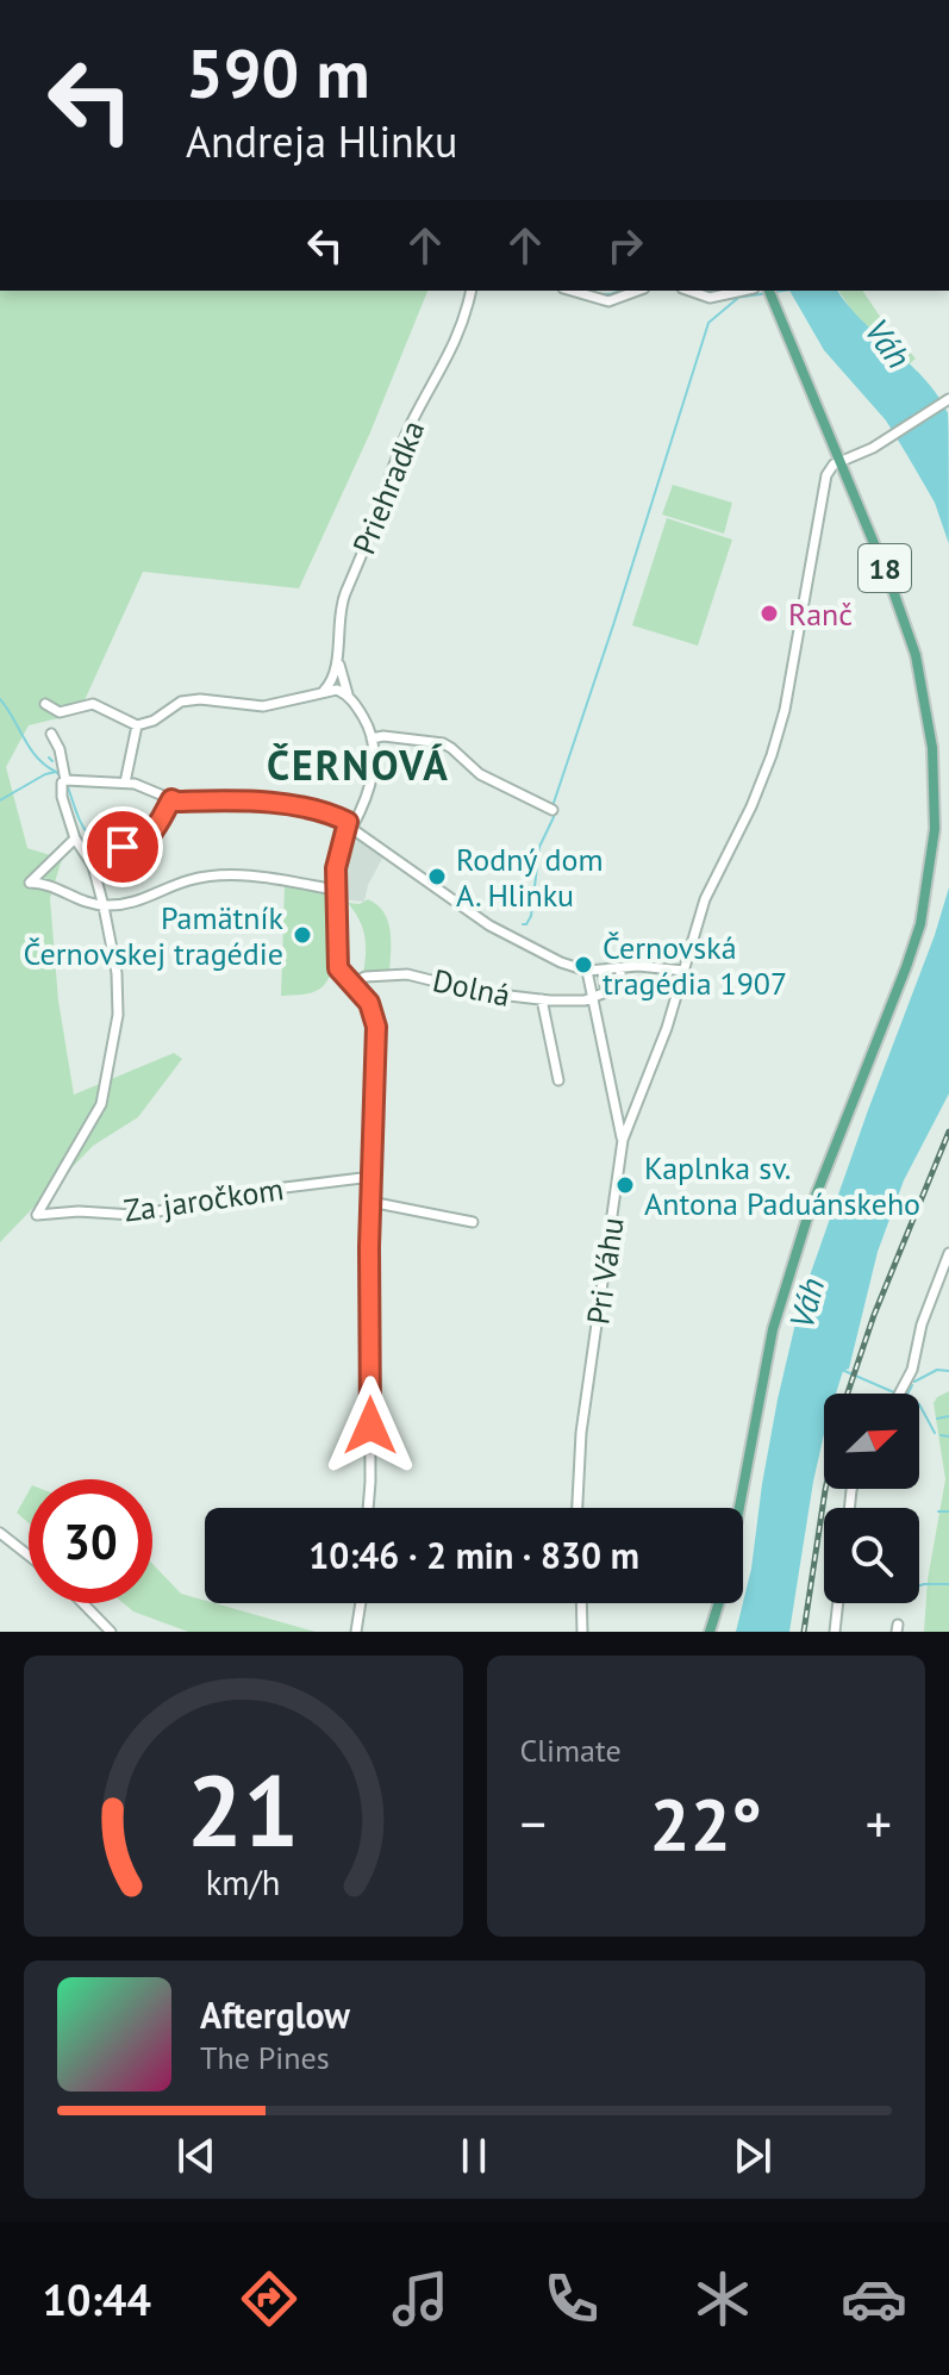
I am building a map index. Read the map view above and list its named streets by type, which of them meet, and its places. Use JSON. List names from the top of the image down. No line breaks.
{"streets":{"main road":["18"],"street":["Priehradka","Dolná","Za jaročkom","Pri Váhu"]},"crossings":[["18","Pri Váhu"]],"districts":["ČERNOVÁ"],"water":["Váh"],"places":["Ranč","Rodný dom A. Hlinku","Pamätník Černovskej tragédie","Černovská tragédia 1907","Kaplnka sv. Antona Paduánskeho"],"north":"top right","page":{"turn":["590 m","Andreja Hlinku"],"limit":"30","trip":"10:46 · 2 min · 830 m","tile":"Climate","heat":["−","22°","+"],"song":["Afterglow","The Pines"],"tabs":"10:44","gauge":["21","km/h"]}}
